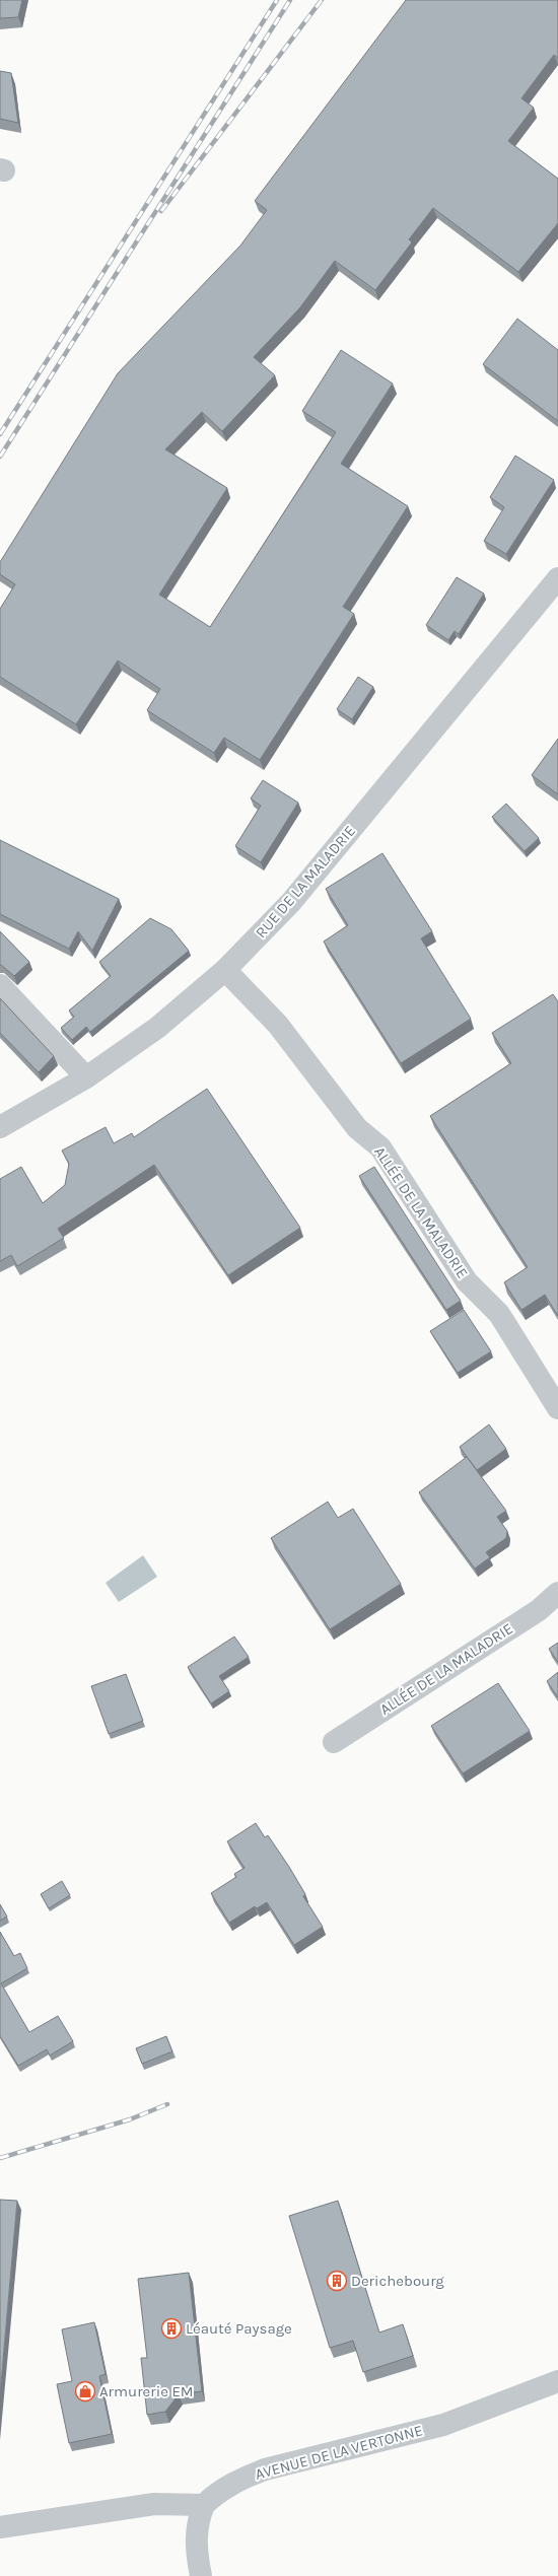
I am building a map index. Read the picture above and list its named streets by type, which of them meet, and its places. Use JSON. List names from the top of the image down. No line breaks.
{"streets":{"street":["RUE DE LA MALADRIE","ALLÉE DE LA MALADRIE","AVENUE DE LA VERTONNE"]},"crossings":[["RUE DE LA MALADRIE","ALLÉE DE LA MALADRIE"]],"places":{"building":["Derichebourg","Léauté Paysage"],"shop":["Armurerie EM"]}}
